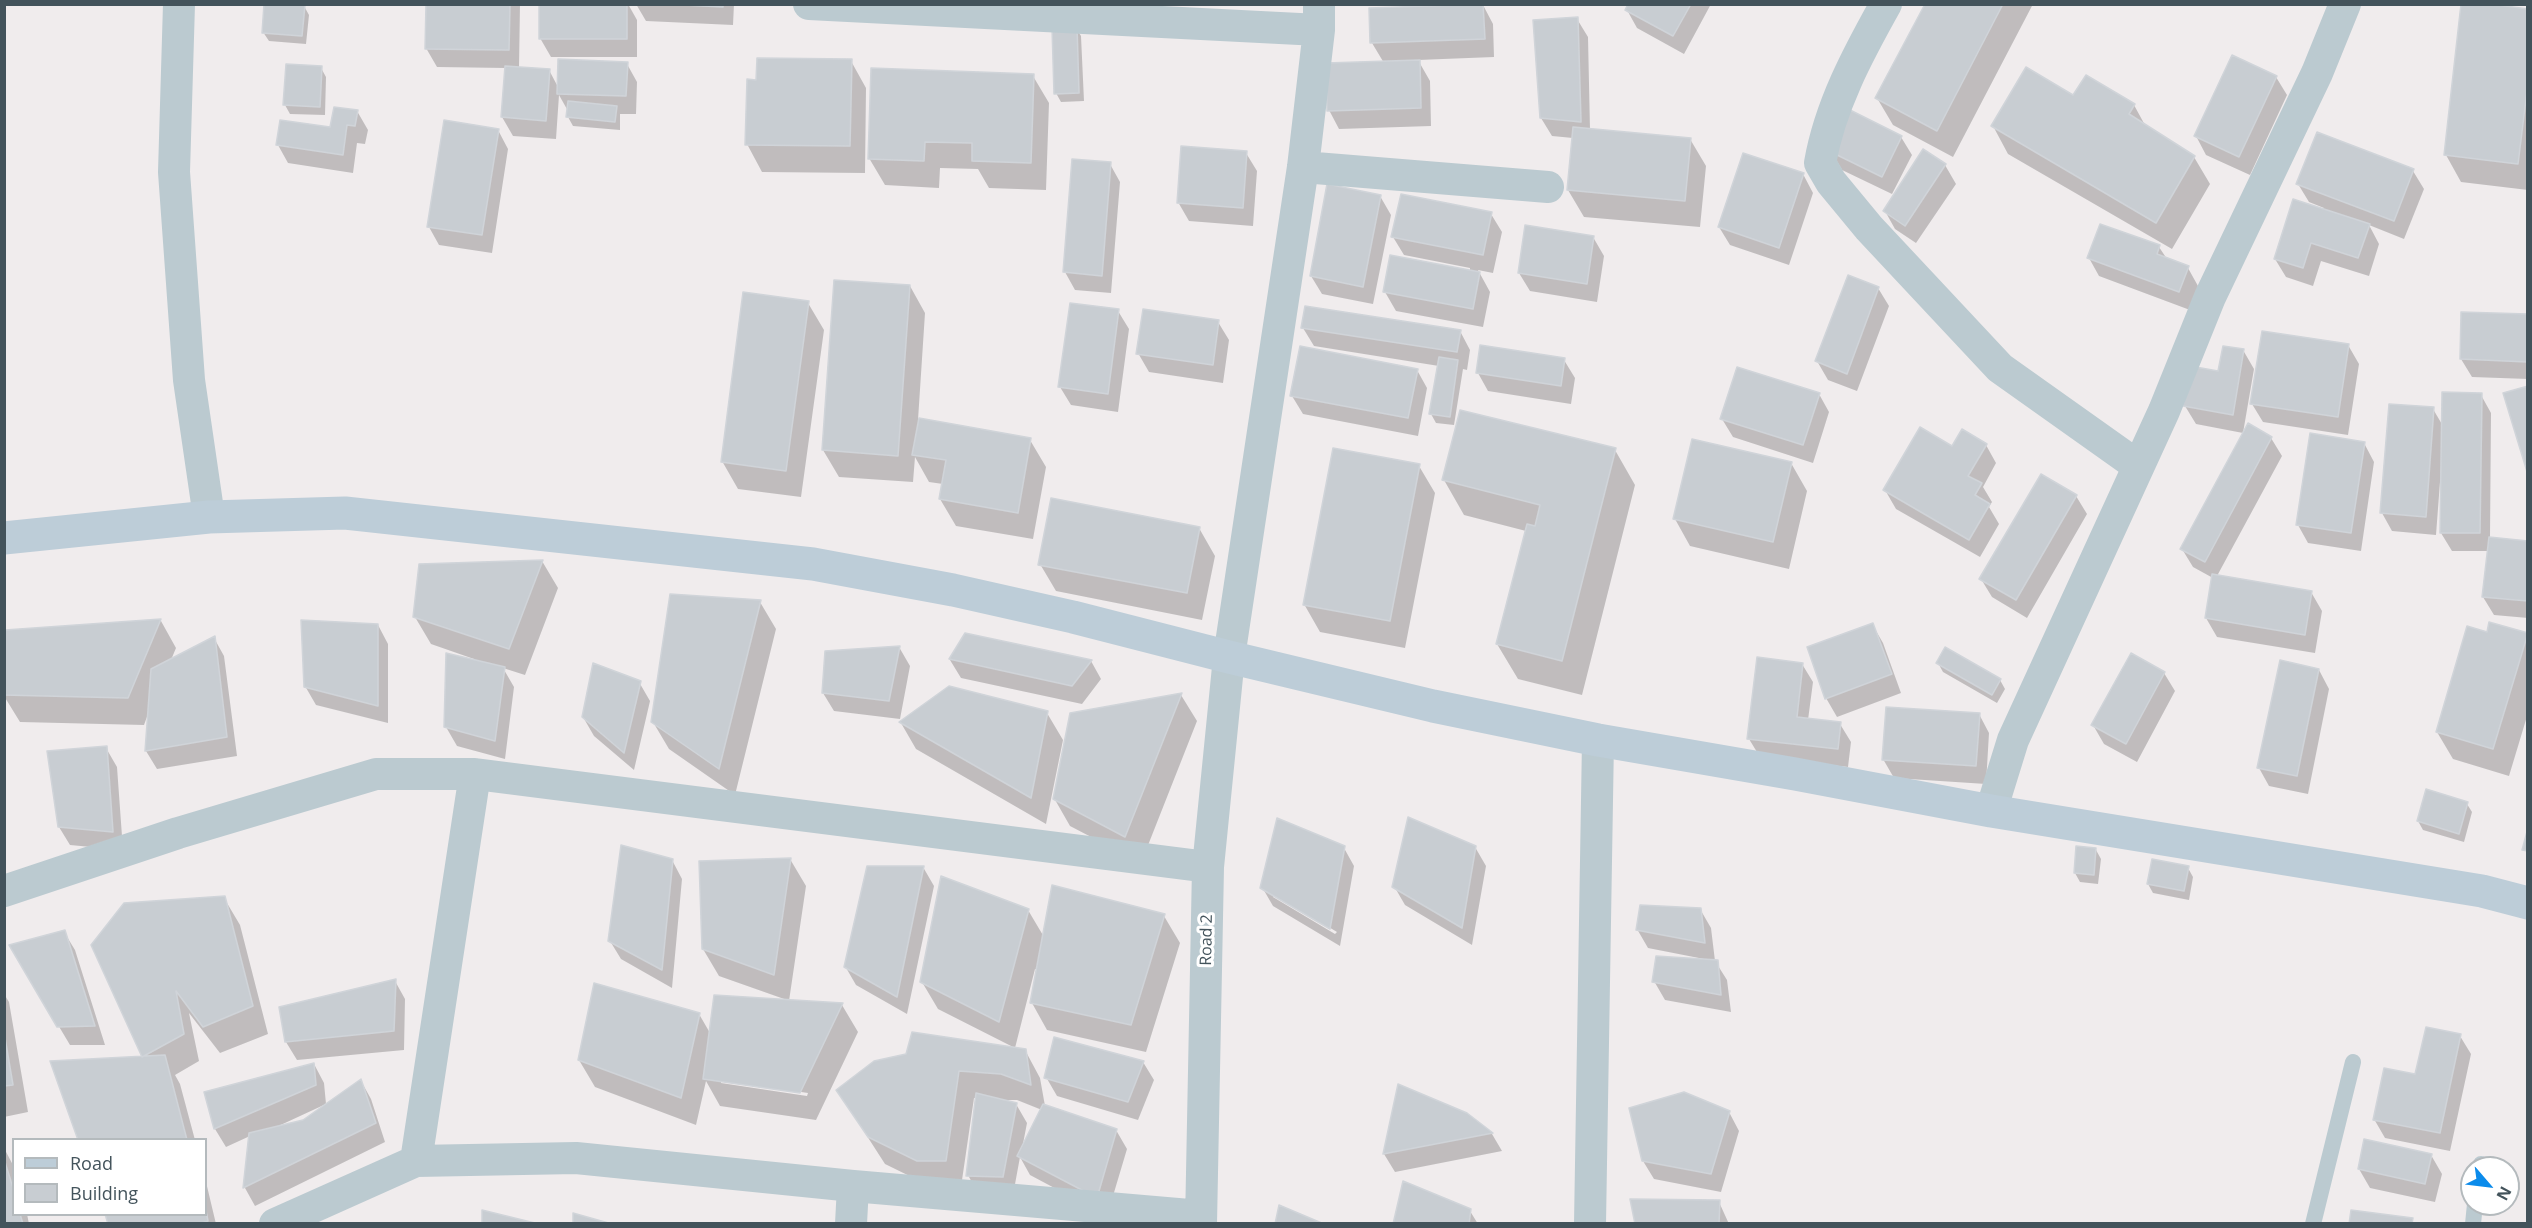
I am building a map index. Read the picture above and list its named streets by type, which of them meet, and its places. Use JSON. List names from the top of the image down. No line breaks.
{"streets":{"street":["Road 2"]},"legend":["Road","Building"],"north":"bottom right"}
